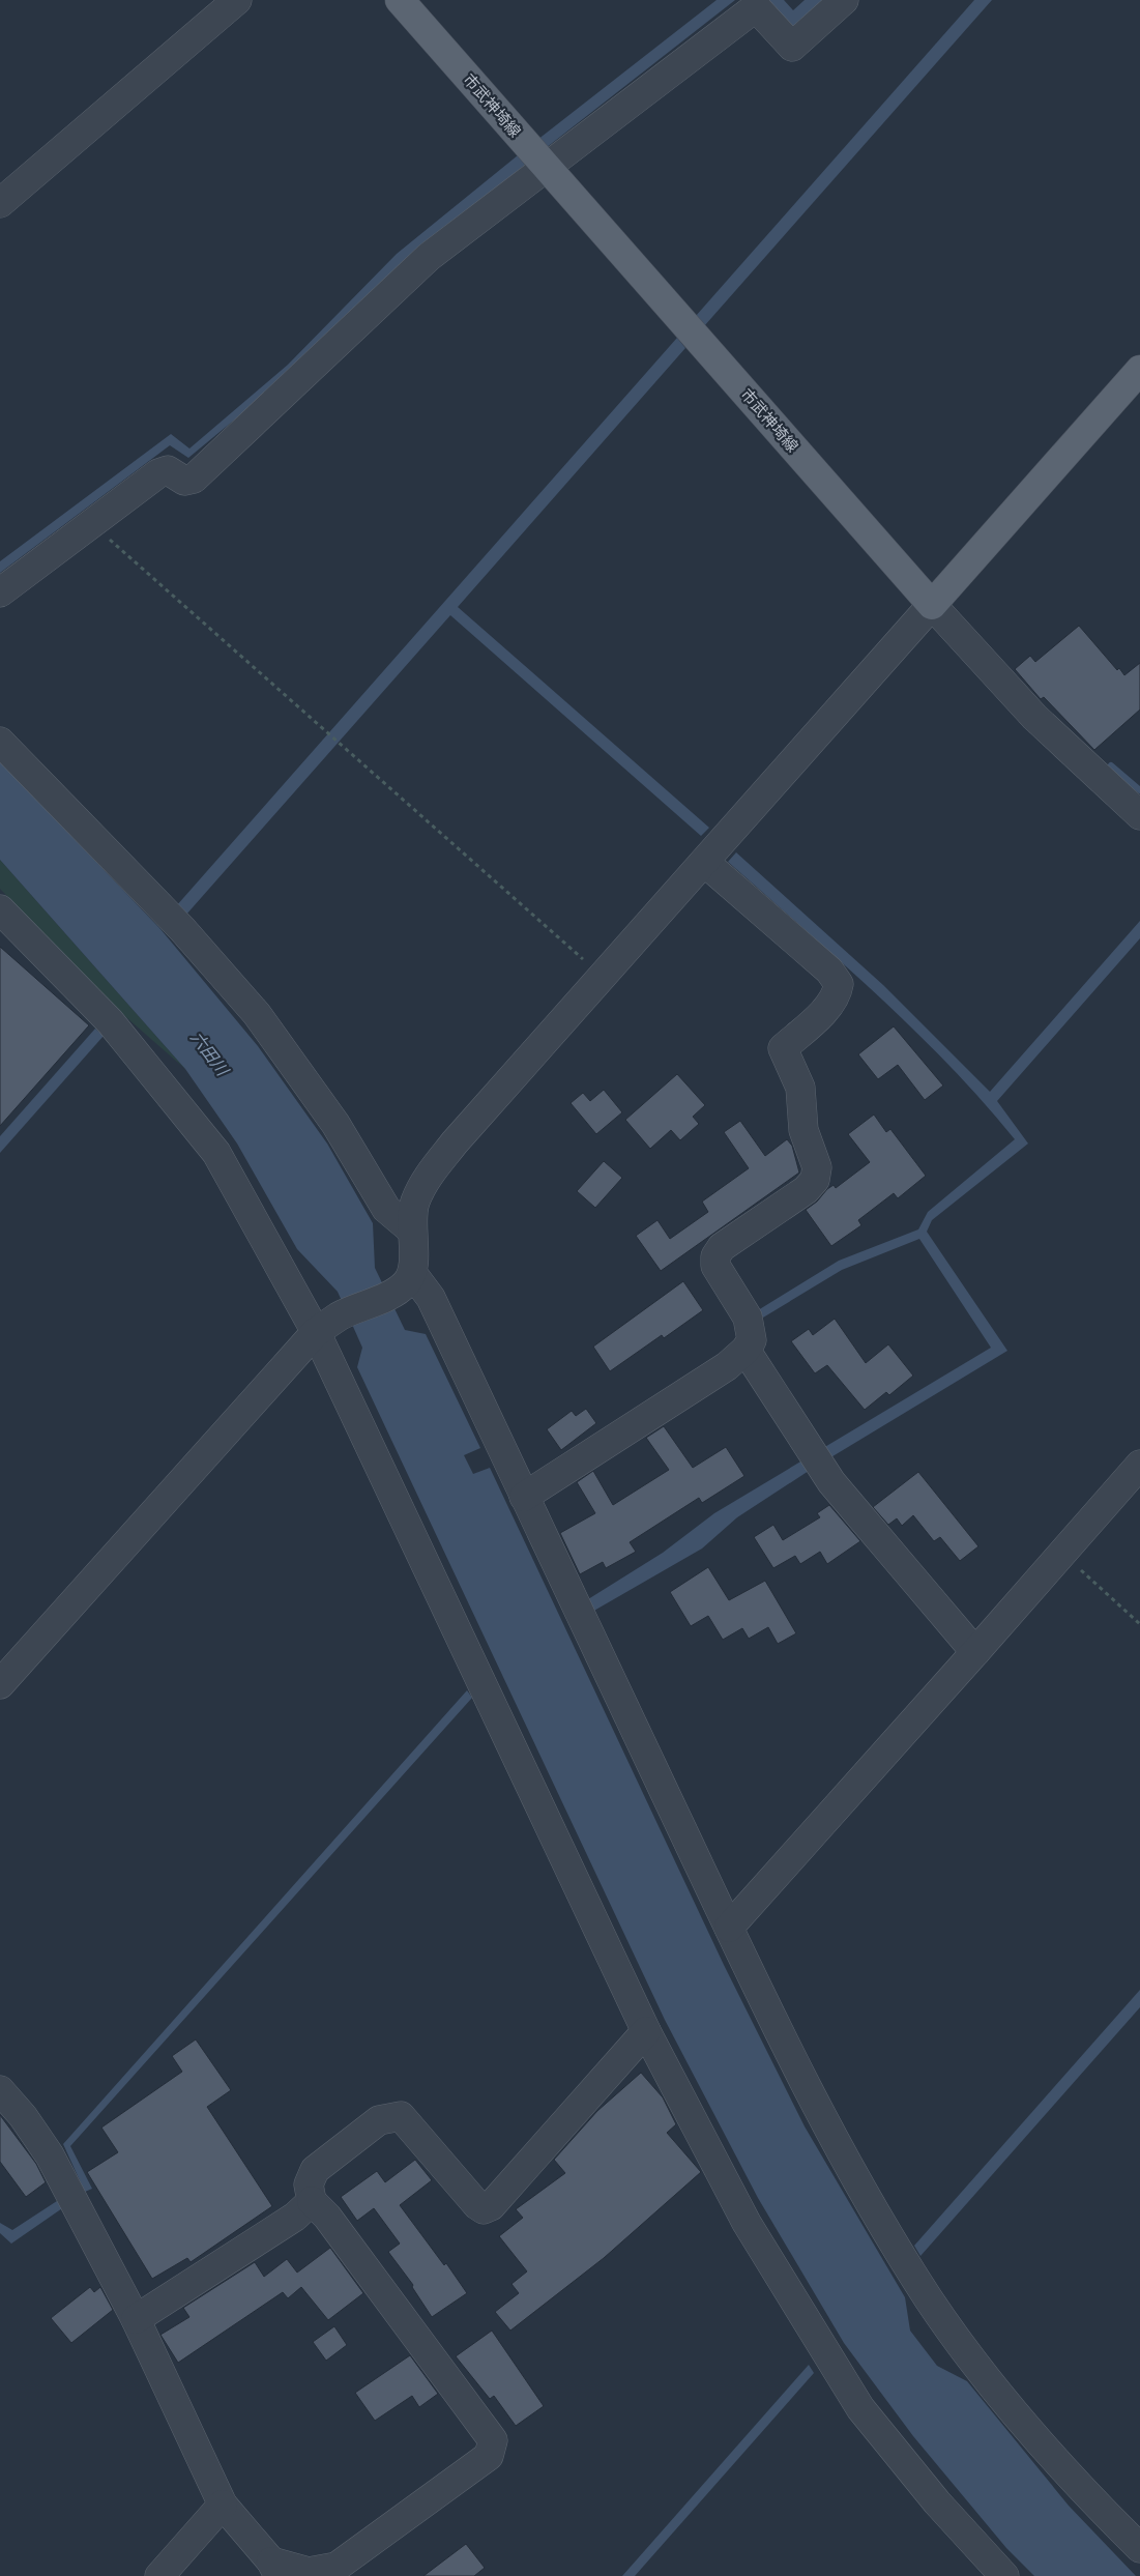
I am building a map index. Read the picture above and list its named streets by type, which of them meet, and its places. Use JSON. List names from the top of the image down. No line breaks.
{"streets":{"main road":["市武神埼線"]},"water":["六田川"]}
